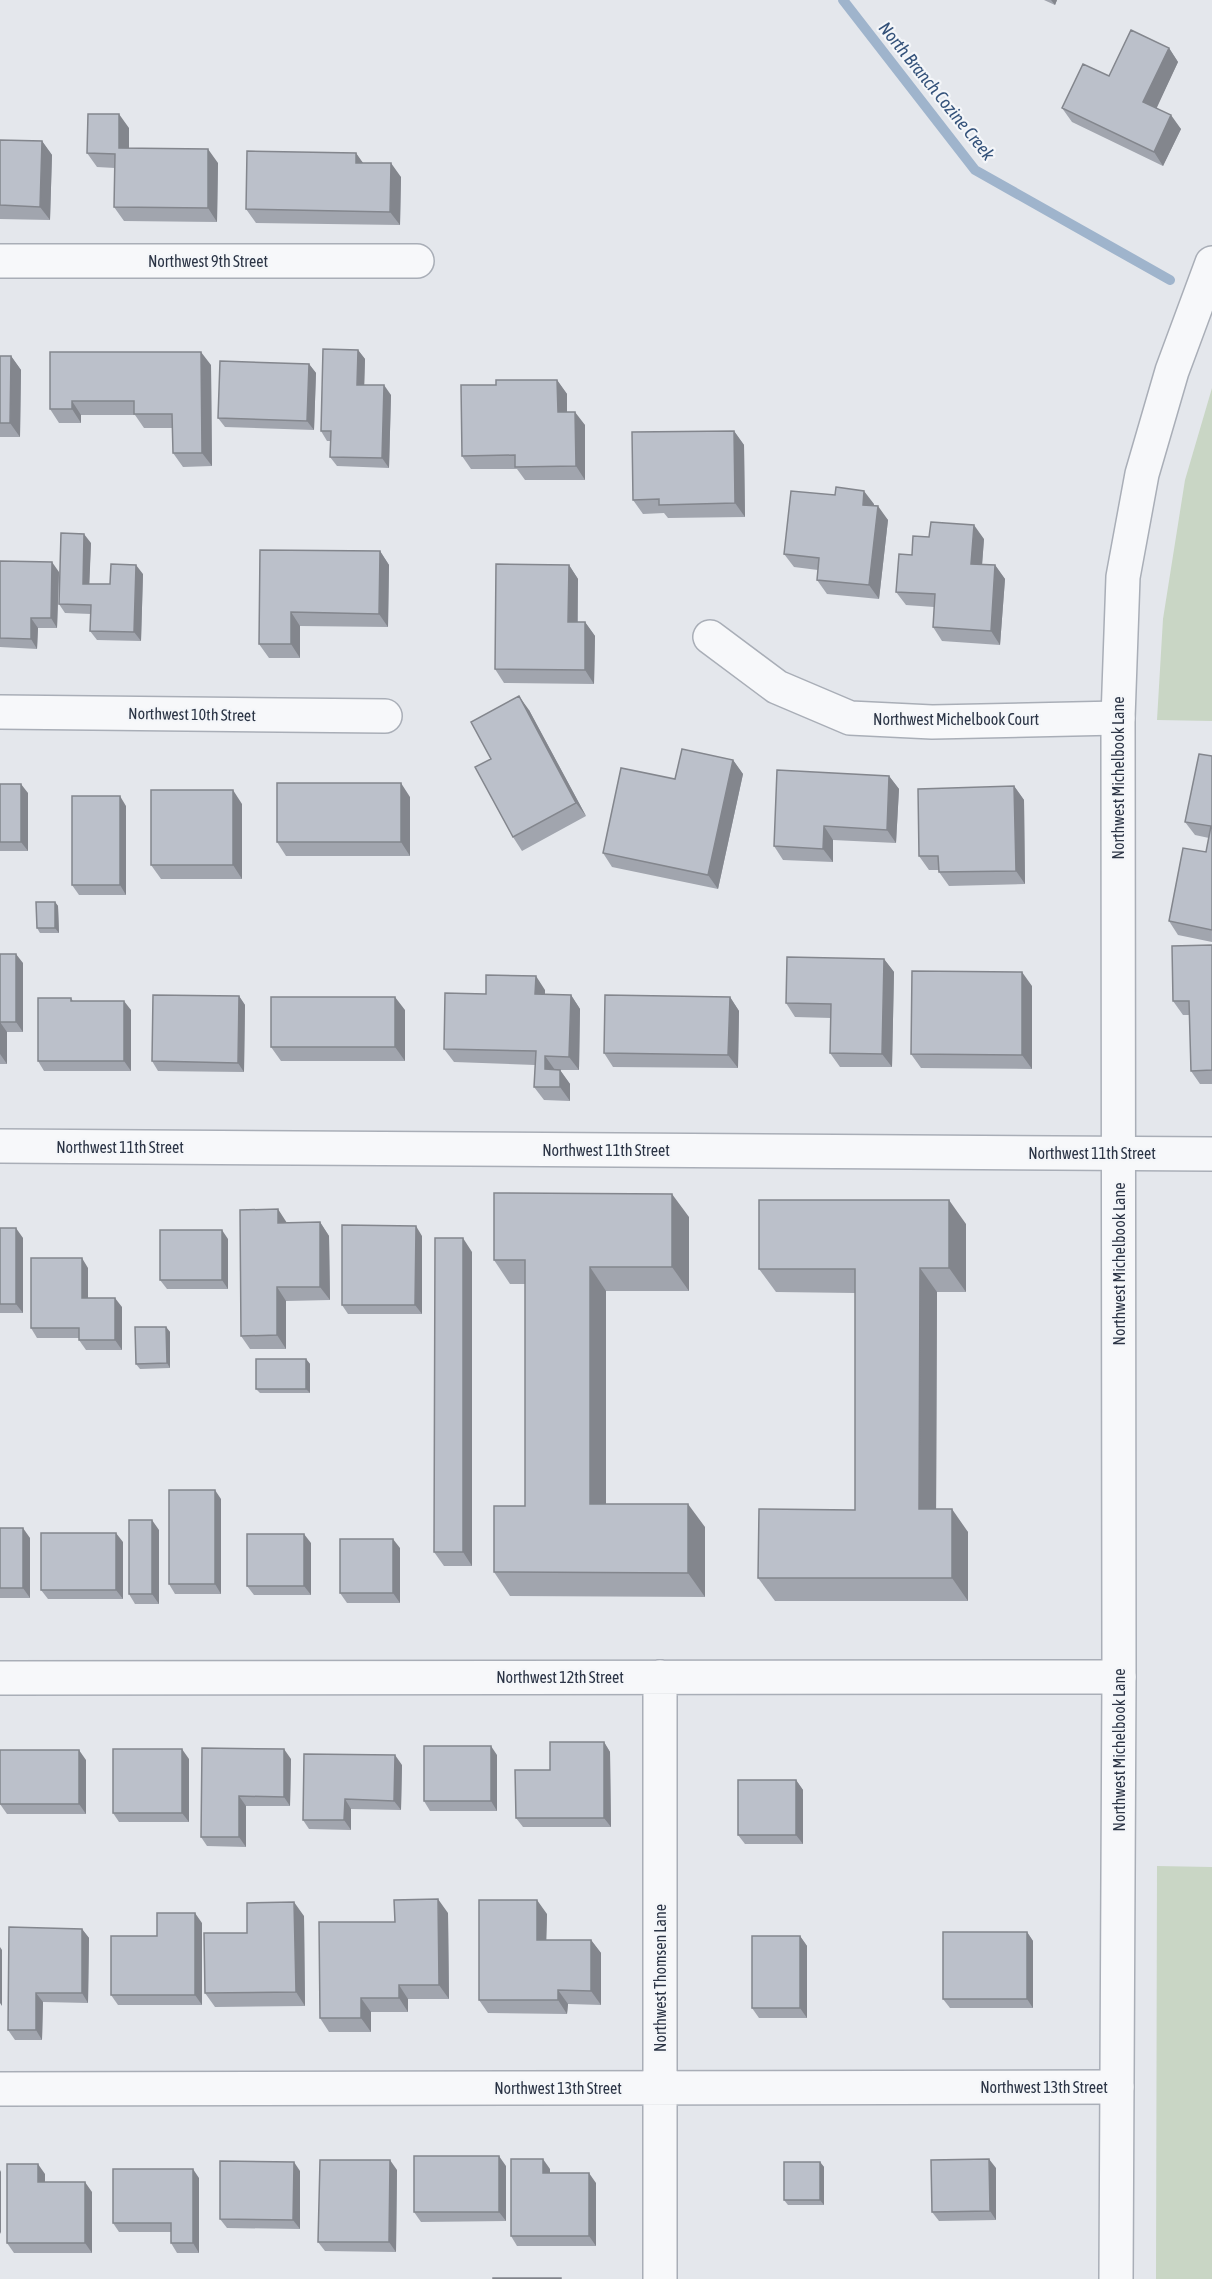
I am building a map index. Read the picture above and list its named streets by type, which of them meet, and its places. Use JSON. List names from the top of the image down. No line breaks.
{"streets":{"street":["Northwest 9th Street","Northwest 10th Street","Northwest Michelbook Court","Northwest Michelbook Lane","Northwest 11th Street","Northwest 12th Street","Northwest Thomsen Lane","Northwest 13th Street"]},"crossings":[["Northwest Michelbook Court","Northwest Michelbook Lane"],["Northwest Michelbook Lane","Northwest 11th Street"],["Northwest Michelbook Lane","Northwest 12th Street"],["Northwest Michelbook Lane","Northwest 13th Street"],["Northwest 12th Street","Northwest Thomsen Lane"],["Northwest Thomsen Lane","Northwest 13th Street"]],"water":["North Branch Cozine Creek"]}
